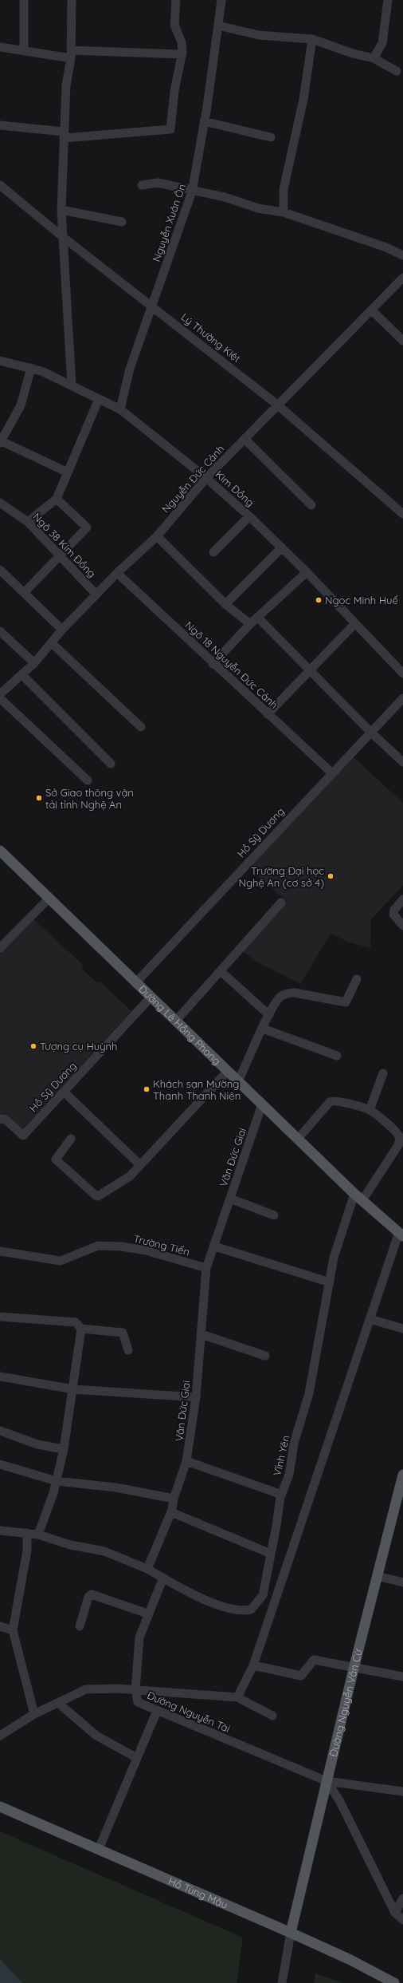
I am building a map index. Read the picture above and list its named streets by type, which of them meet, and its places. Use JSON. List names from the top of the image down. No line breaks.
{"streets":{"main road":["Đường Lê Hồng Phong","Đường Nguyễn Văn Cừ","Hồ Tùng Mậu"],"street":["Nguyễn Xuân Ôn","Lý Thường Kiệt","Nguyễn Đức Cảnh","Kim Đồng","Ngõ 38 Kim Đồng","Ngõ 18 Nguyễn Đức Cảnh","Hồ Sỹ Dương","Văn Đức Giai","Trường Tiến","Vĩnh Yên","Đường Nguyễn Tài"]},"crossings":[["Nguyễn Xuân Ôn","Lý Thường Kiệt"],["Nguyễn Xuân Ôn","Kim Đồng"],["Lý Thường Kiệt","Nguyễn Đức Cảnh"],["Nguyễn Đức Cảnh","Kim Đồng"],["Nguyễn Đức Cảnh","Ngõ 38 Kim Đồng"],["Nguyễn Đức Cảnh","Ngõ 18 Nguyễn Đức Cảnh"],["Ngõ 18 Nguyễn Đức Cảnh","Hồ Sỹ Dương"],["Hồ Sỹ Dương","Đường Lê Hồng Phong"],["Đường Lê Hồng Phong","Văn Đức Giai"],["Đường Lê Hồng Phong","Vĩnh Yên"],["Văn Đức Giai","Trường Tiến"],["Văn Đức Giai","Vĩnh Yên"],["Đường Nguyễn Văn Cừ","Đường Nguyễn Tài"],["Đường Nguyễn Văn Cừ","Hồ Tùng Mậu"]],"places":["Ngọc Minh Huế","Sở Giao thông vận tải tỉnh Nghệ An","Trường Đại học Nghệ An (cơ sở 4)","Tượng cụ Huỳnh","Khách sạn Mường Thanh Thanh Niên"]}
